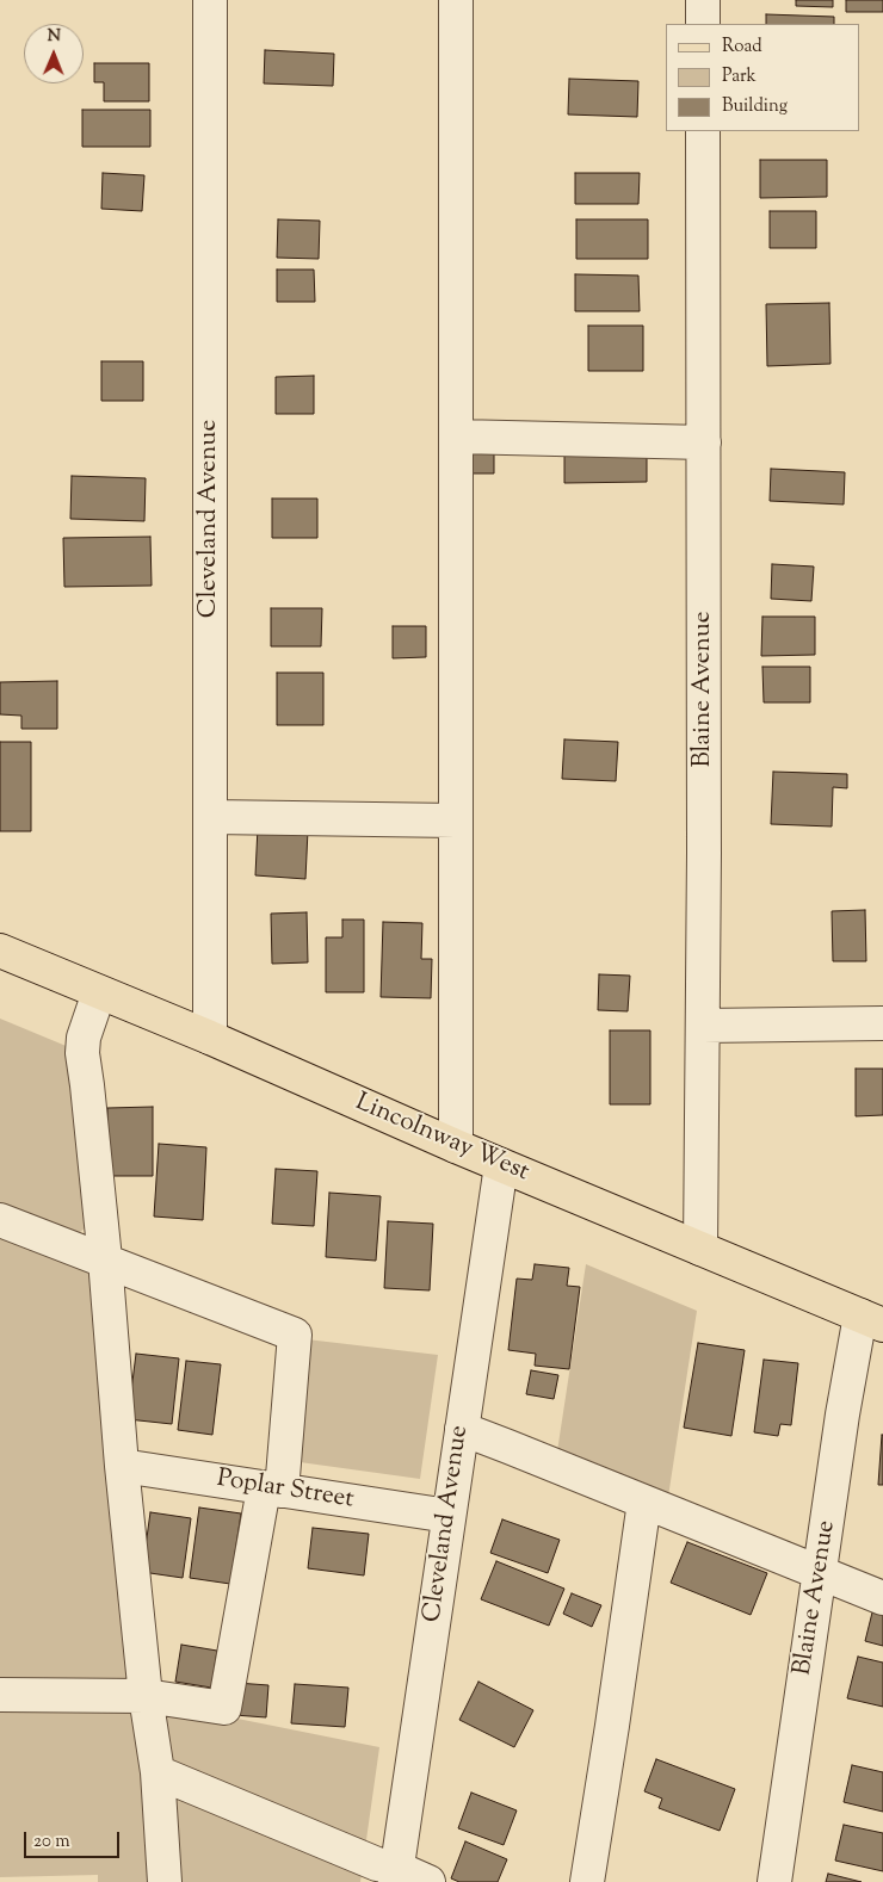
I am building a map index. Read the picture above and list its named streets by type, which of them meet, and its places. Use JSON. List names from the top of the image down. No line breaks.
{"streets":{"main road":["Lincolnway West"],"street":["Cleveland Avenue","Blaine Avenue","Poplar Street"]},"crossings":[["Cleveland Avenue","Lincolnway West"],["Cleveland Avenue","Poplar Street"],["Blaine Avenue","Lincolnway West"]],"legend":["Road","Park","Building"],"scale_bar":"20 m","north":"top"}
